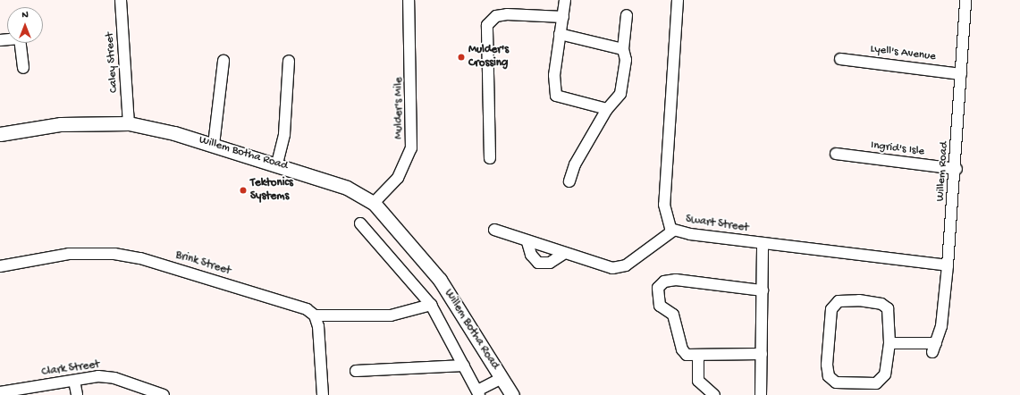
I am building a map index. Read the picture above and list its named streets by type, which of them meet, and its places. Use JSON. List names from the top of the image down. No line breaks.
{"streets":{"street":["Lyell's Avenue","Caley Street","Mulder's Mile","Ingrid's Isle","Willem Botha Road","Willem Road","Swart Street","Brink Street","Clark Street"]},"crossings":[["Lyell's Avenue","Willem Road"],["Caley Street","Willem Botha Road"],["Mulder's Mile","Willem Botha Road"],["Ingrid's Isle","Willem Road"],["Willem Road","Swart Street"]],"places":["Mulder's Crossing","Tektonics Systems"],"north":"top"}
